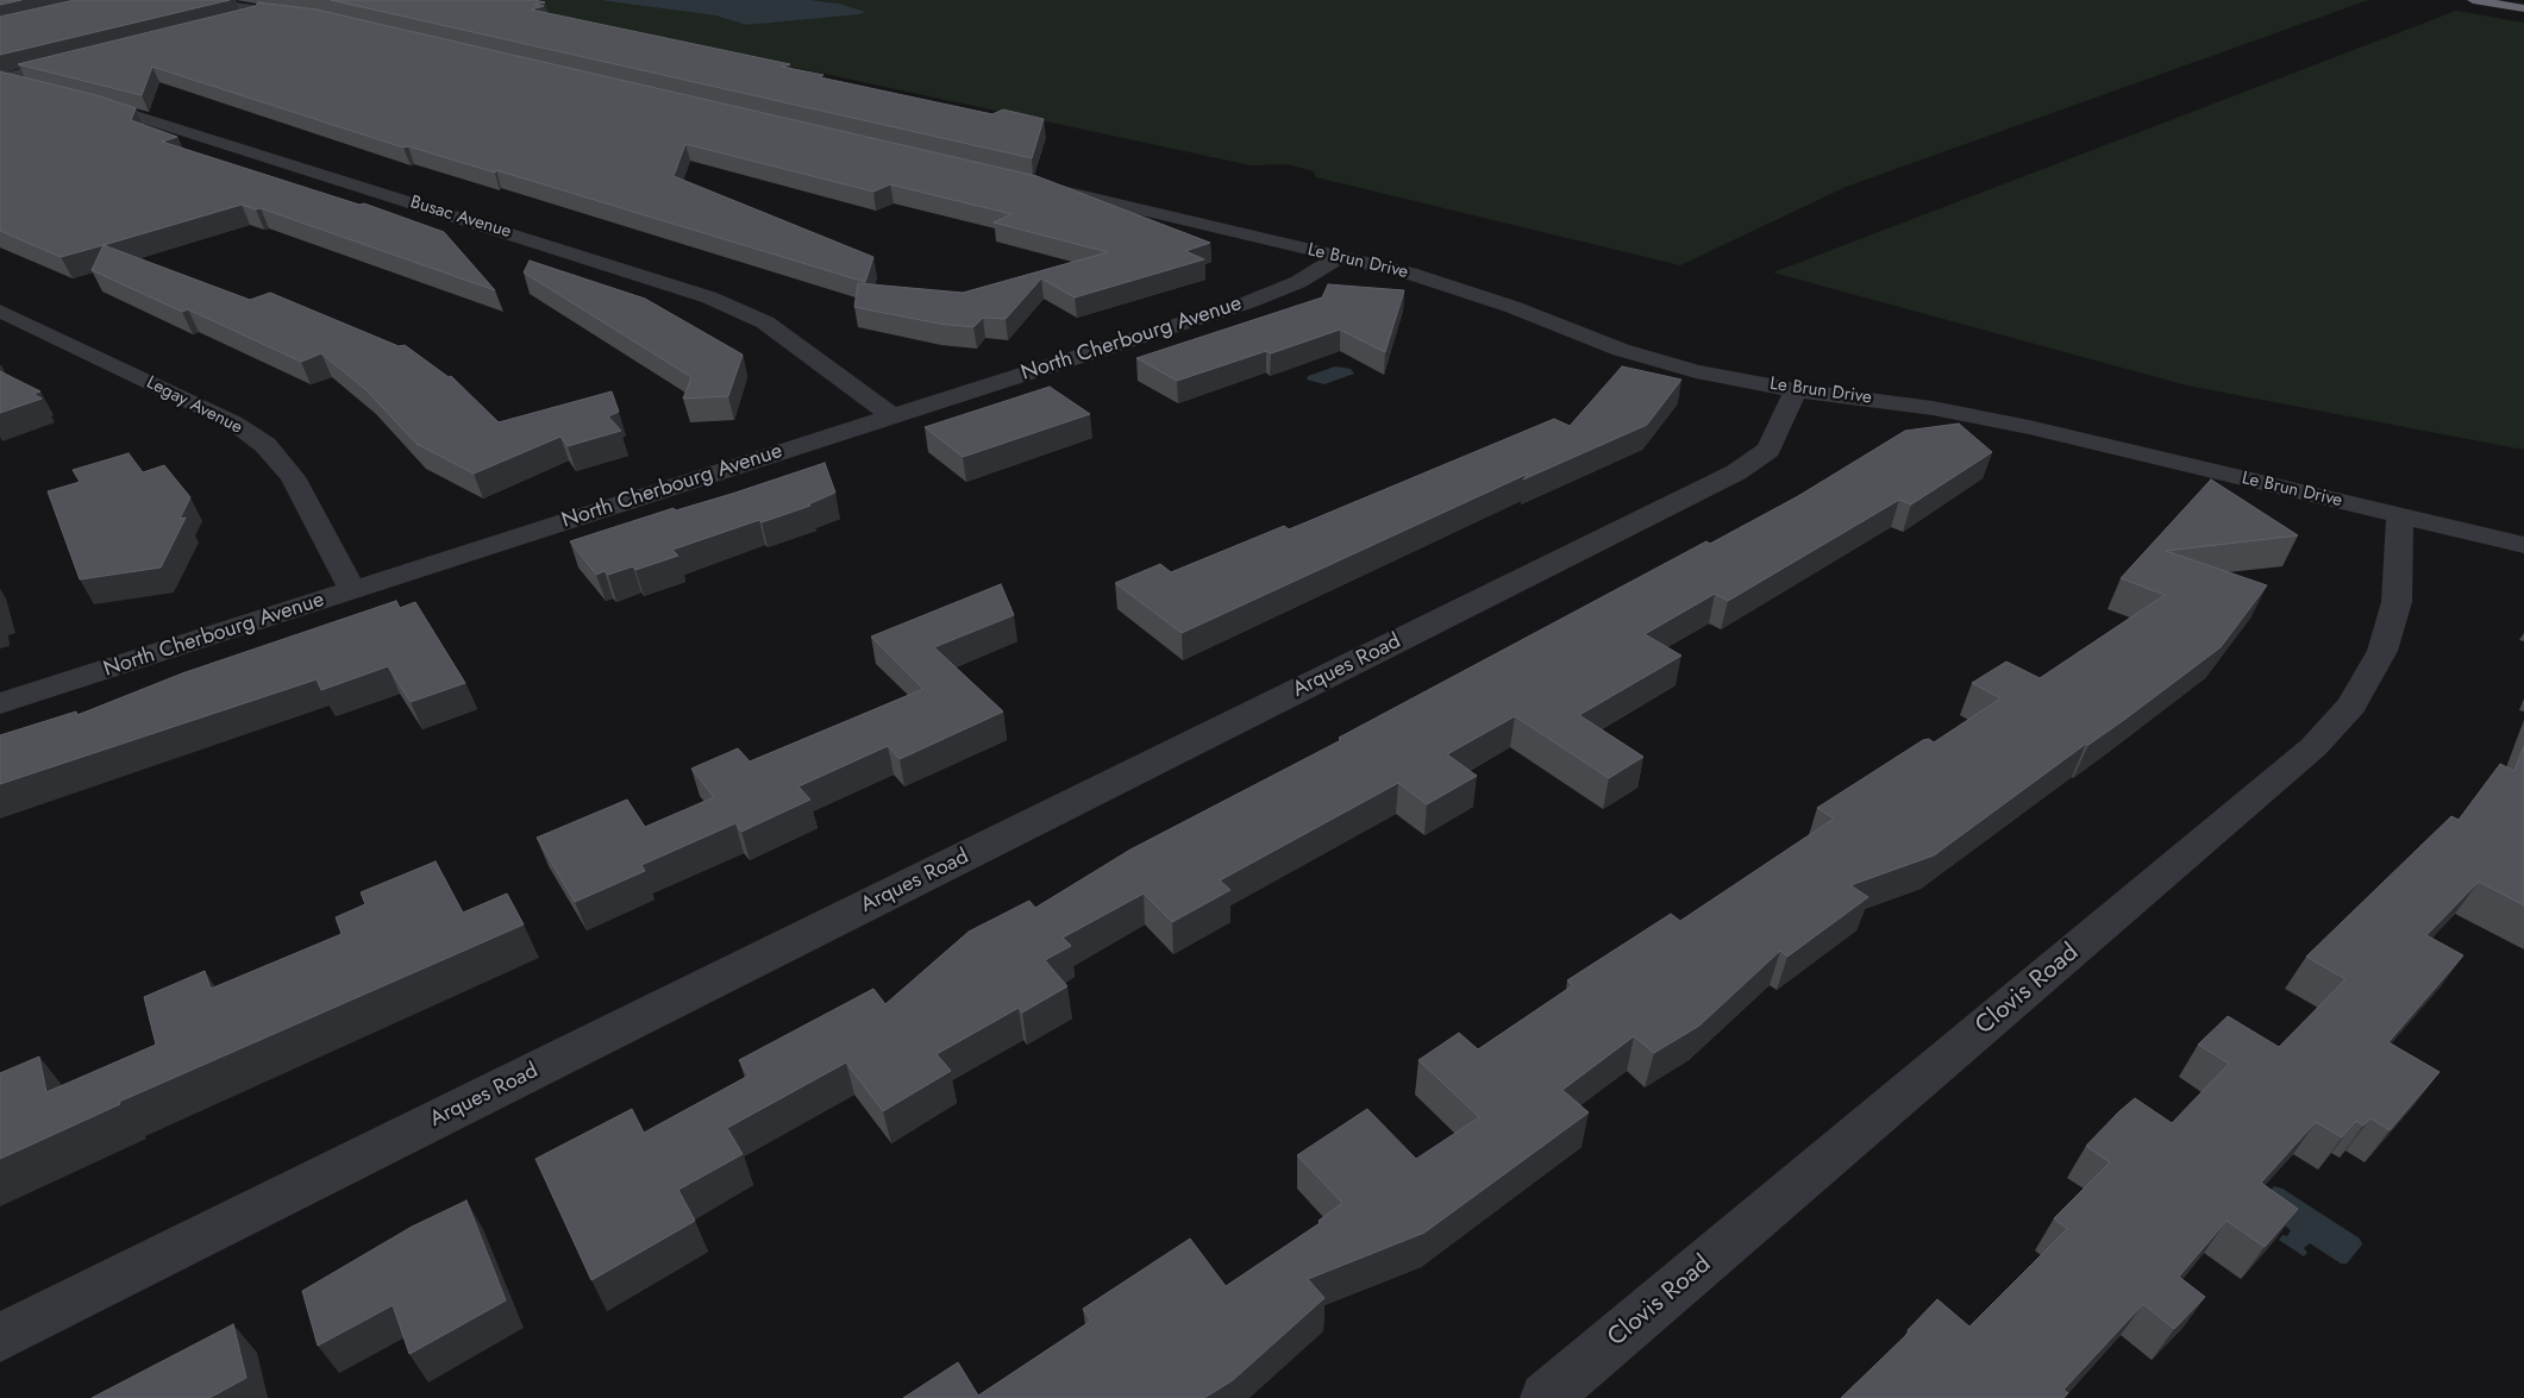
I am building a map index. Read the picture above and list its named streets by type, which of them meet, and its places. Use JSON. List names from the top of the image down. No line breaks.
{"streets":{"street":["Busac Avenue","Le Brun Drive","North Cherbourg Avenue","Legay Avenue","Arques Road","Clovis Road"]},"crossings":[["Busac Avenue","North Cherbourg Avenue"],["Le Brun Drive","North Cherbourg Avenue"],["Le Brun Drive","Arques Road"],["Le Brun Drive","Clovis Road"],["North Cherbourg Avenue","Legay Avenue"]]}
